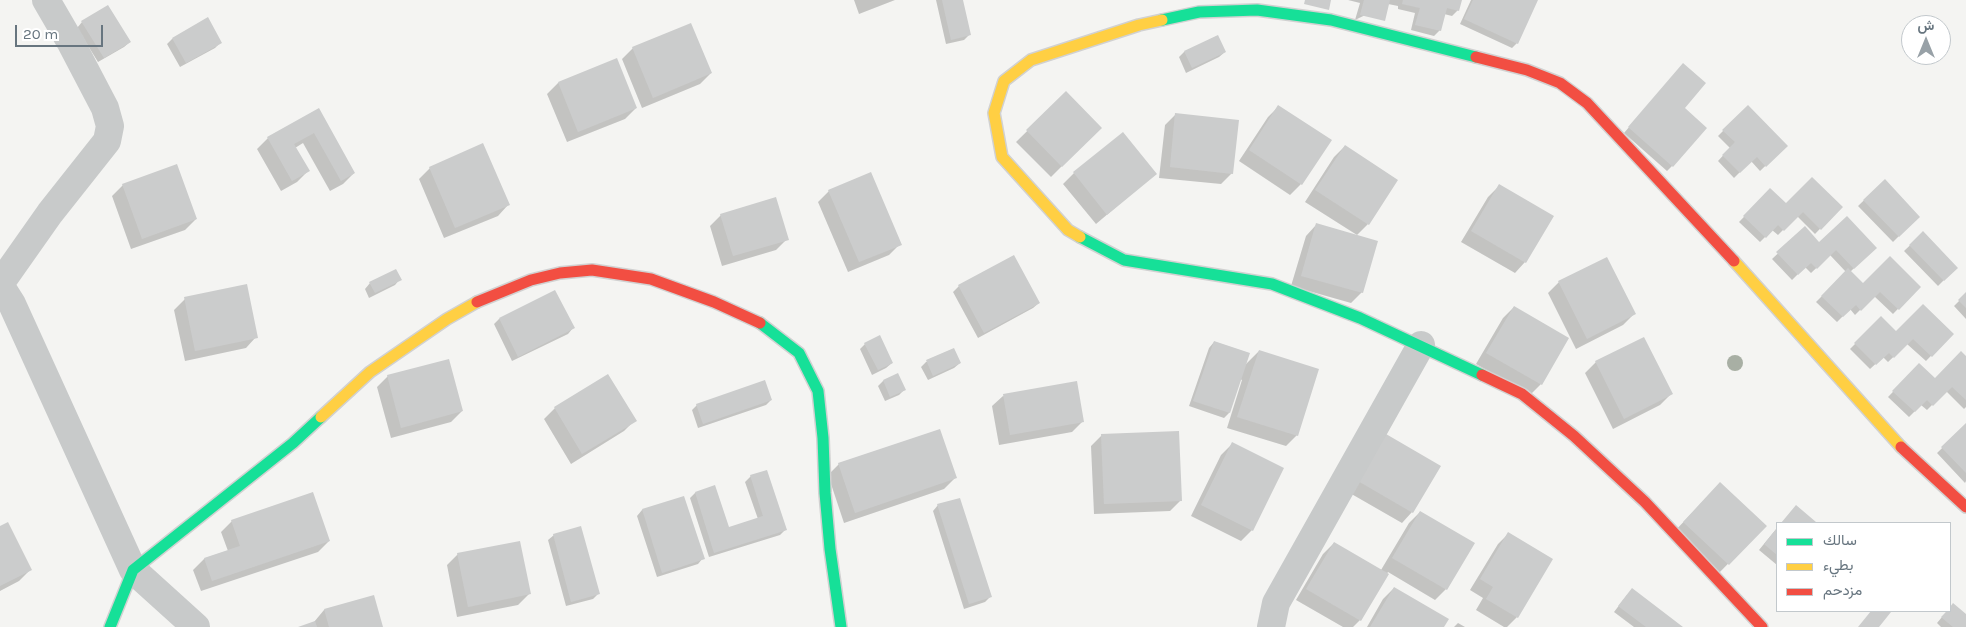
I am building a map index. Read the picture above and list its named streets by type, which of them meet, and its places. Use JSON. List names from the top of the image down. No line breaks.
{"legend":["سالك","بطيء","مزدحم"],"scale_bar":"20 m","north":"top"}
